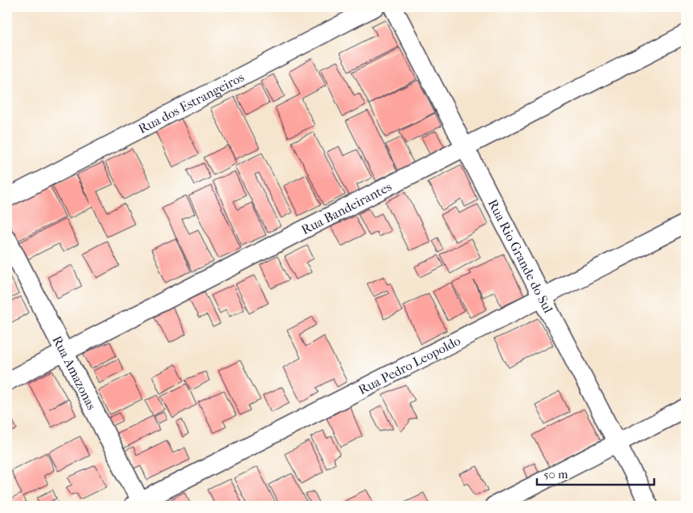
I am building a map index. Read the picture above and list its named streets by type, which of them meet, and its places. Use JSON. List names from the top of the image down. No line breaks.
{"streets":{"street":["Rua dos Estrangeiros","Rua Bandeirantes","Rua Rio Grande do Sul","Rua Pedro Leopoldo","Rua Amazonas"]},"crossings":[["Rua Bandeirantes","Rua Rio Grande do Sul"],["Rua Bandeirantes","Rua Amazonas"],["Rua Rio Grande do Sul","Rua Pedro Leopoldo"],["Rua Pedro Leopoldo","Rua Amazonas"]],"scale_bar":"50 m"}
